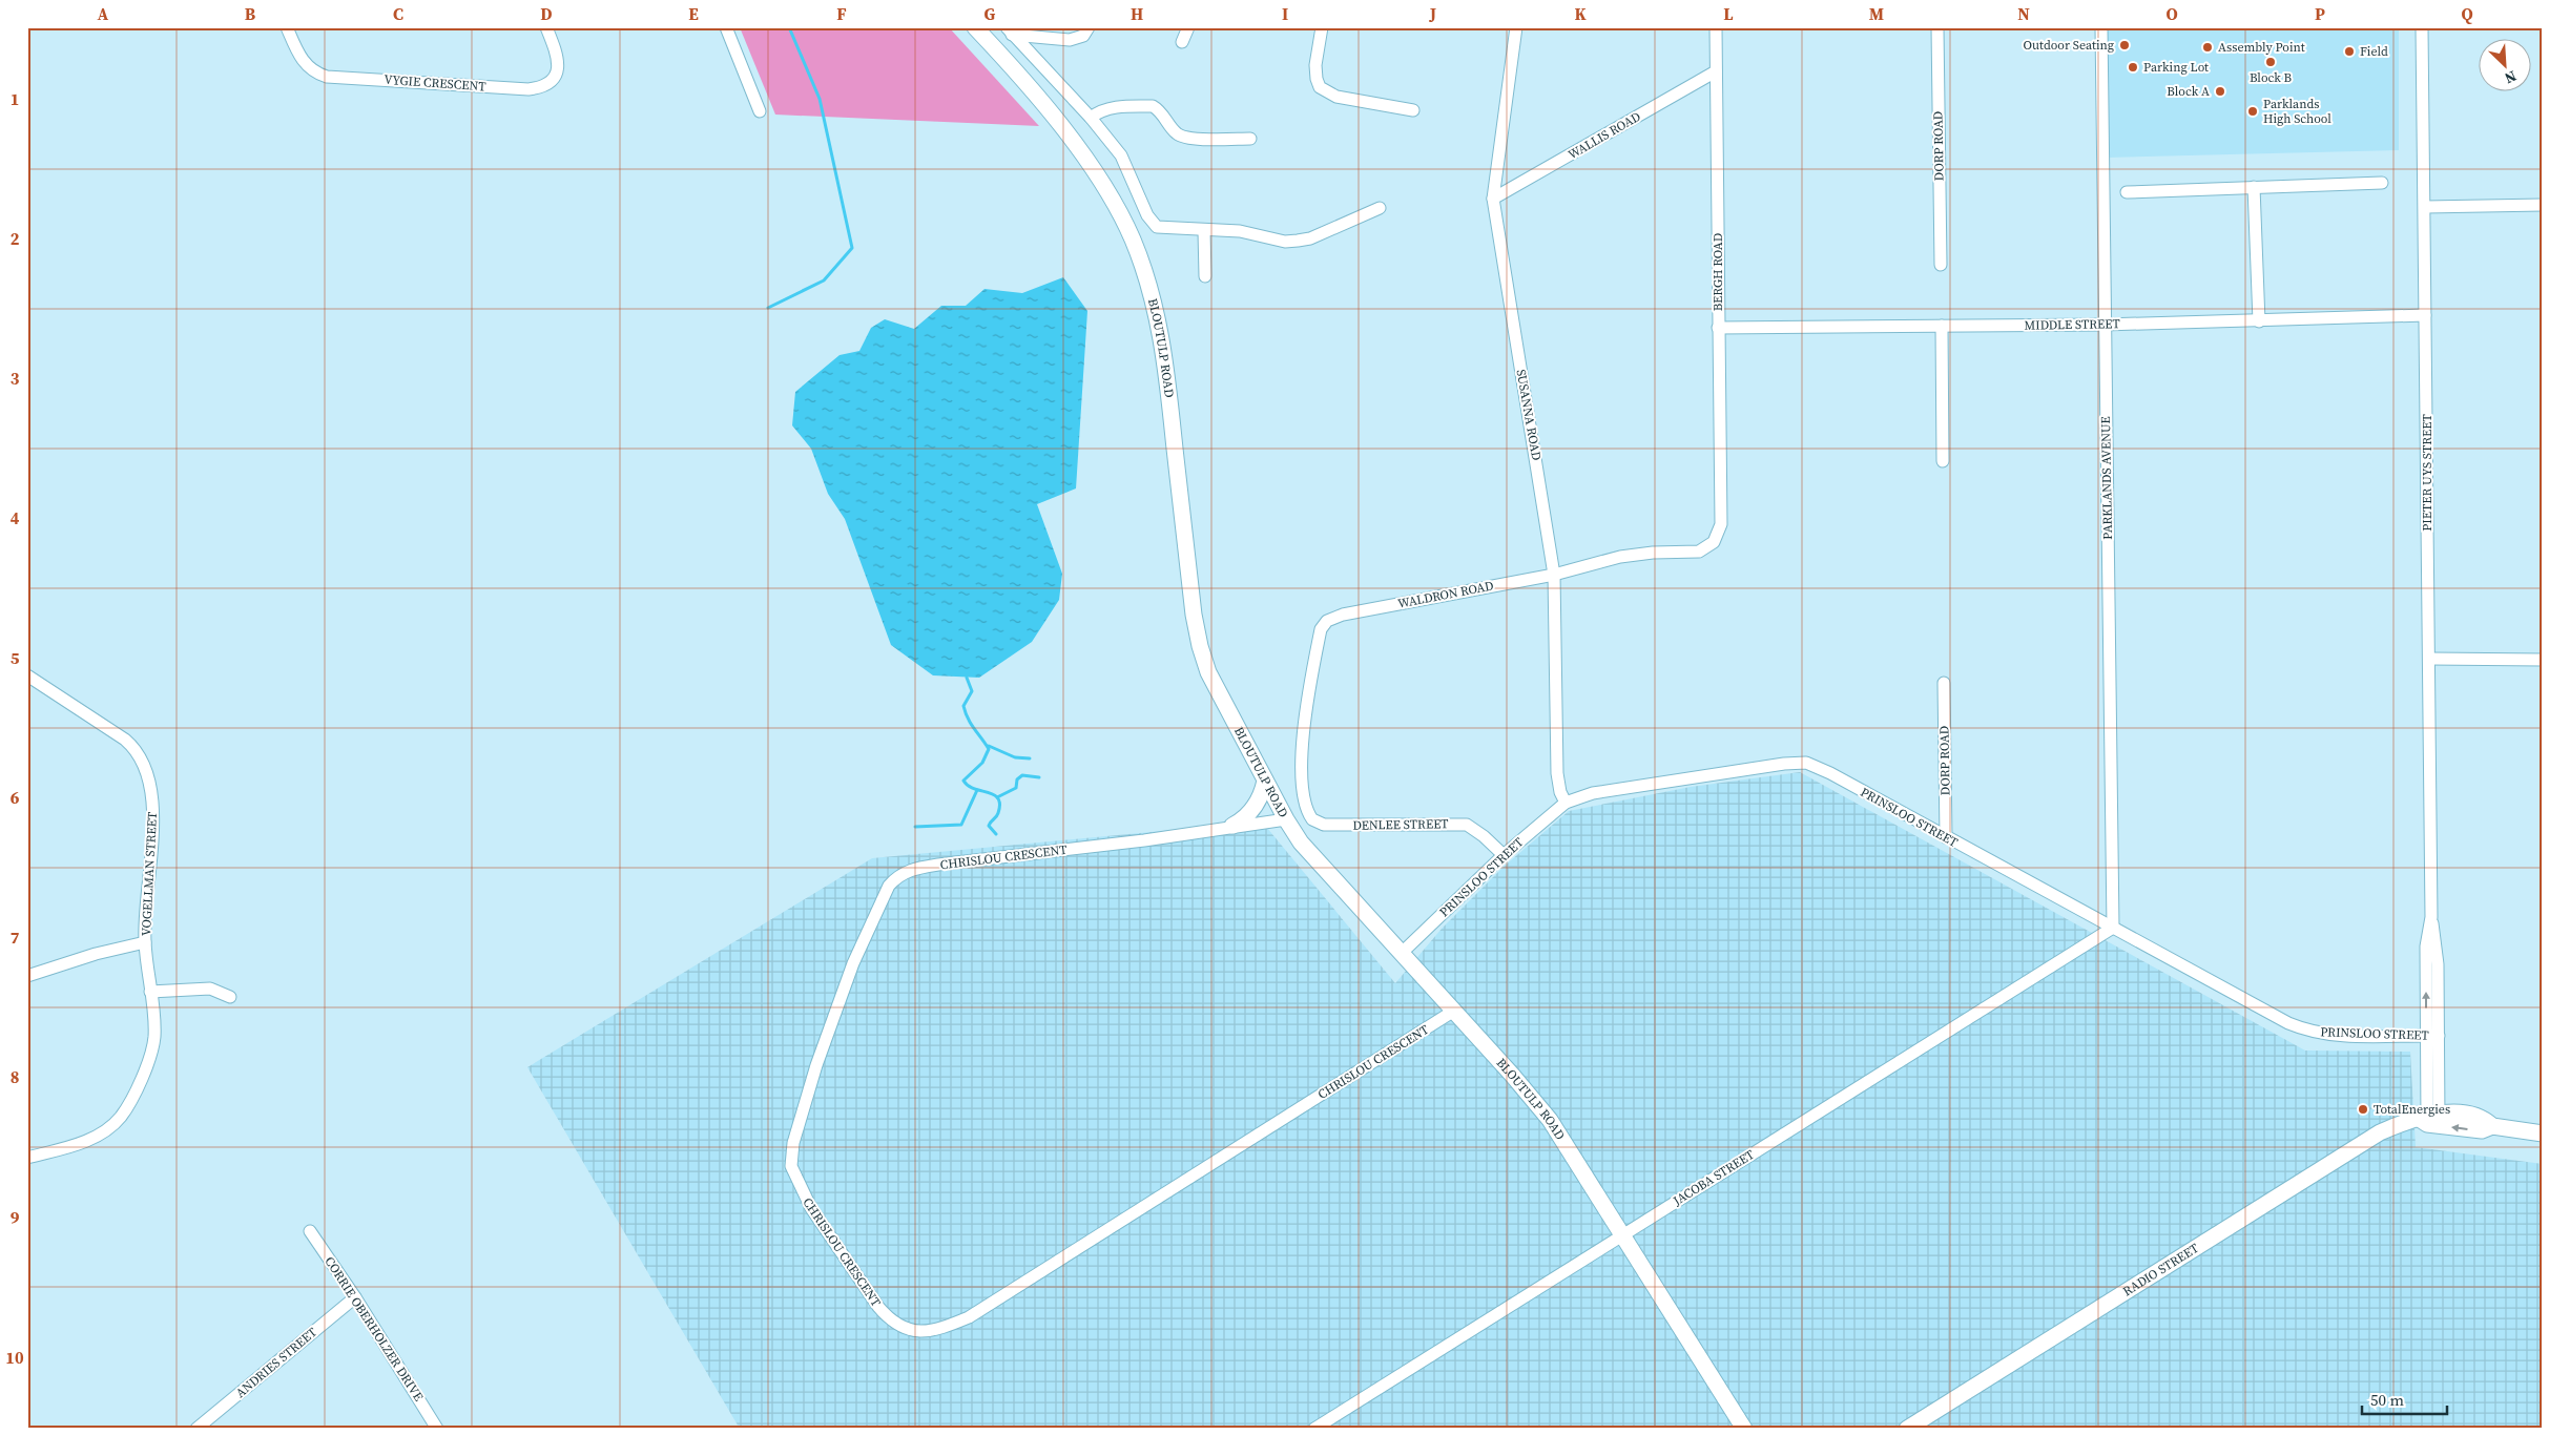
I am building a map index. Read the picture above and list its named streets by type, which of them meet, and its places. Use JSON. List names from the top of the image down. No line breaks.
{"streets":{"street":["VYGIE CRESCENT","WALLIS ROAD","DORP ROAD","BERGH ROAD","MIDDLE STREET","BLOUTULP ROAD","SUSANNA ROAD","PIETER UYS STREET","PARKLANDS AVENUE","WALDRON ROAD","PRINSLOO STREET","DENLEE STREET","CHRISLOU CRESCENT","VOGELLMAN STREET","JACOBA STREET","RADIO STREET","CORRIE OBERHOLZER DRIVE","ANDRIES STREET"]},"crossings":[["WALLIS ROAD","BERGH ROAD"],["WALLIS ROAD","SUSANNA ROAD"],["DORP ROAD","PRINSLOO STREET"],["BERGH ROAD","MIDDLE STREET"],["BERGH ROAD","WALDRON ROAD"],["MIDDLE STREET","PIETER UYS STREET"],["MIDDLE STREET","PARKLANDS AVENUE"],["BLOUTULP ROAD","PRINSLOO STREET"],["BLOUTULP ROAD","CHRISLOU CRESCENT"],["BLOUTULP ROAD","JACOBA STREET"],["SUSANNA ROAD","WALDRON ROAD"],["SUSANNA ROAD","PRINSLOO STREET"],["PIETER UYS STREET","PRINSLOO STREET"],["PIETER UYS STREET","RADIO STREET"],["PARKLANDS AVENUE","PRINSLOO STREET"],["PARKLANDS AVENUE","JACOBA STREET"],["WALDRON ROAD","DENLEE STREET"],["PRINSLOO STREET","DENLEE STREET"],["PRINSLOO STREET","JACOBA STREET"],["CORRIE OBERHOLZER DRIVE","ANDRIES STREET"]],"places":["Outdoor Seating","Assembly Point","Field","Block B","Parking Lot","Block A","Parklands High School","TotalEnergies"],"scale_bar":"50 m","north":"bottom right","grid":{"columns":["A","B","C","D","E","F","G","H","I","J","K","L","M","N","O","P","Q"],"rows":["1","2","3","4","5","6","7","8","9","10"]}}
